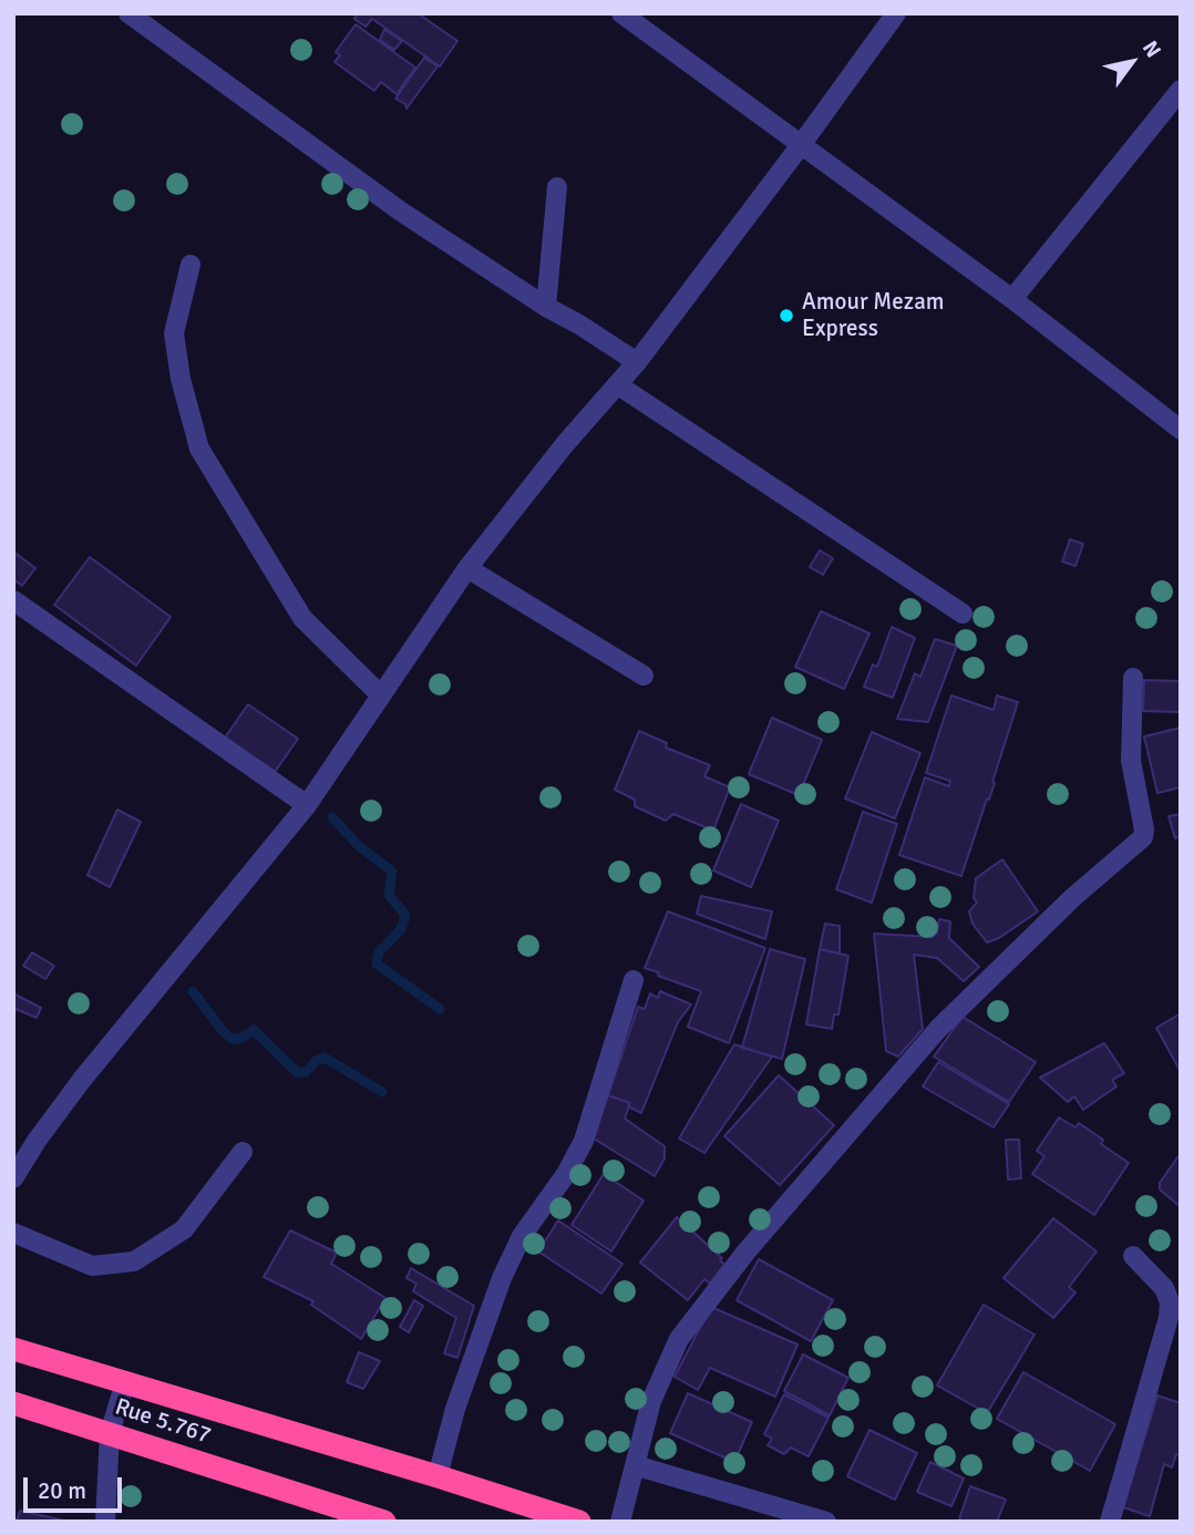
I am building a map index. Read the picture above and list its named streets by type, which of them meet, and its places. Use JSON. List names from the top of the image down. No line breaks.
{"streets":{"highway":["Rue 5.767"]},"places":["Amour Mezam Express"],"scale_bar":"20 m","north":"top right"}
